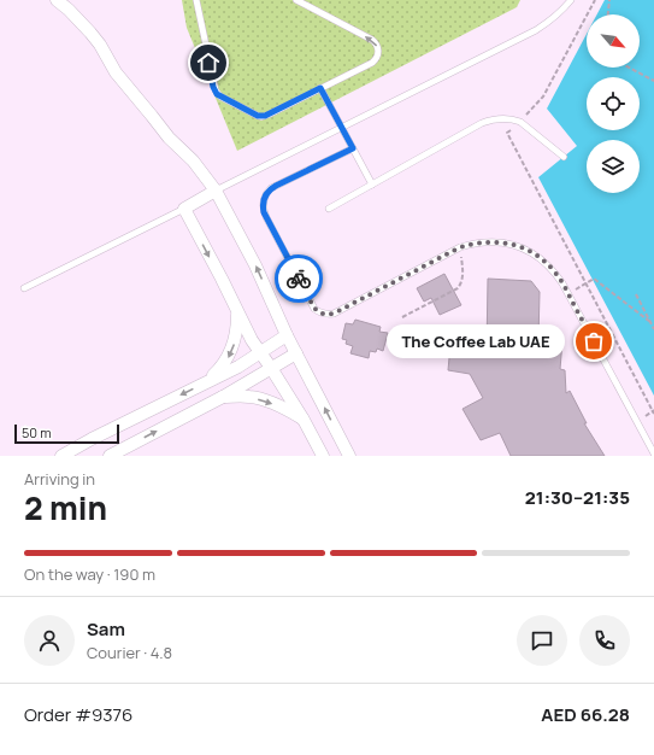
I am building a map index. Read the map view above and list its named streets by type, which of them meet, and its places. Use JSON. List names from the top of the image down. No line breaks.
{"places":["The Coffee Lab UAE"],"scale_bar":"50 m","north":"bottom right","page":{"bubble":"The Coffee Lab UAE","scale":"50 m","heading":["2 min","Arriving in","21:30–21:35"],"panel":["Sam","Courier · 4.8","Order #9376","AED 66.28"],"bar":"On the way · 190 m"}}
